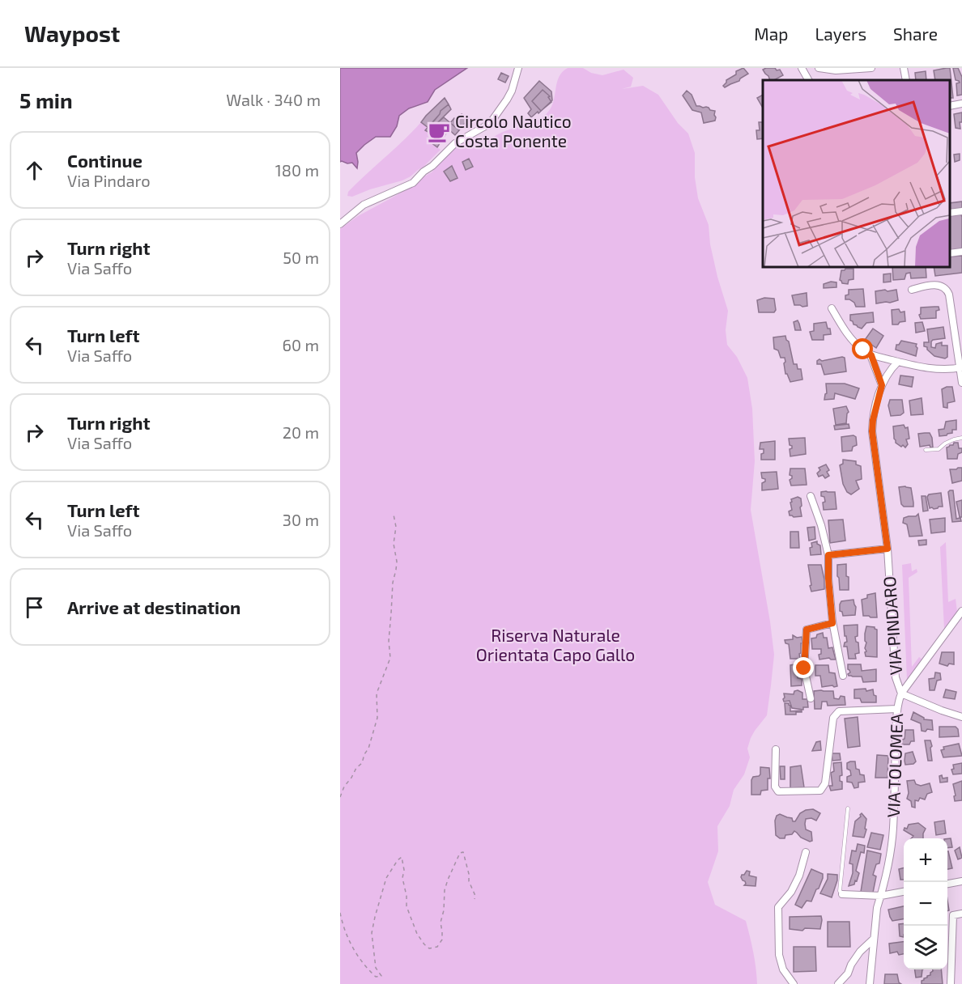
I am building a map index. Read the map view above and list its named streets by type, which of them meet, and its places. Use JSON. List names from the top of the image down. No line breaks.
{"streets":{"street":["VIA PINDARO","VIA TOLOMEA"]},"crossings":[["VIA PINDARO","VIA TOLOMEA"]],"parks":["Riserva Naturale Orientata Capo Gallo"],"places":{"cafe":["Circolo Nautico Costa Ponente"]},"page":{"header":"Waypost","nav":["Map","Layers","Share"],"heading":["5 min","Walk · 340 m"],"list":[["Continue","Via Pindaro","180 m"],["Turn right","Via Saffo","50 m"],["Turn left","Via Saffo","60 m"],["Turn right","Via Saffo","20 m"],["Turn left","Via Saffo","30 m"],"Arrive at destination"],"map_buttons":["+","−"]}}
